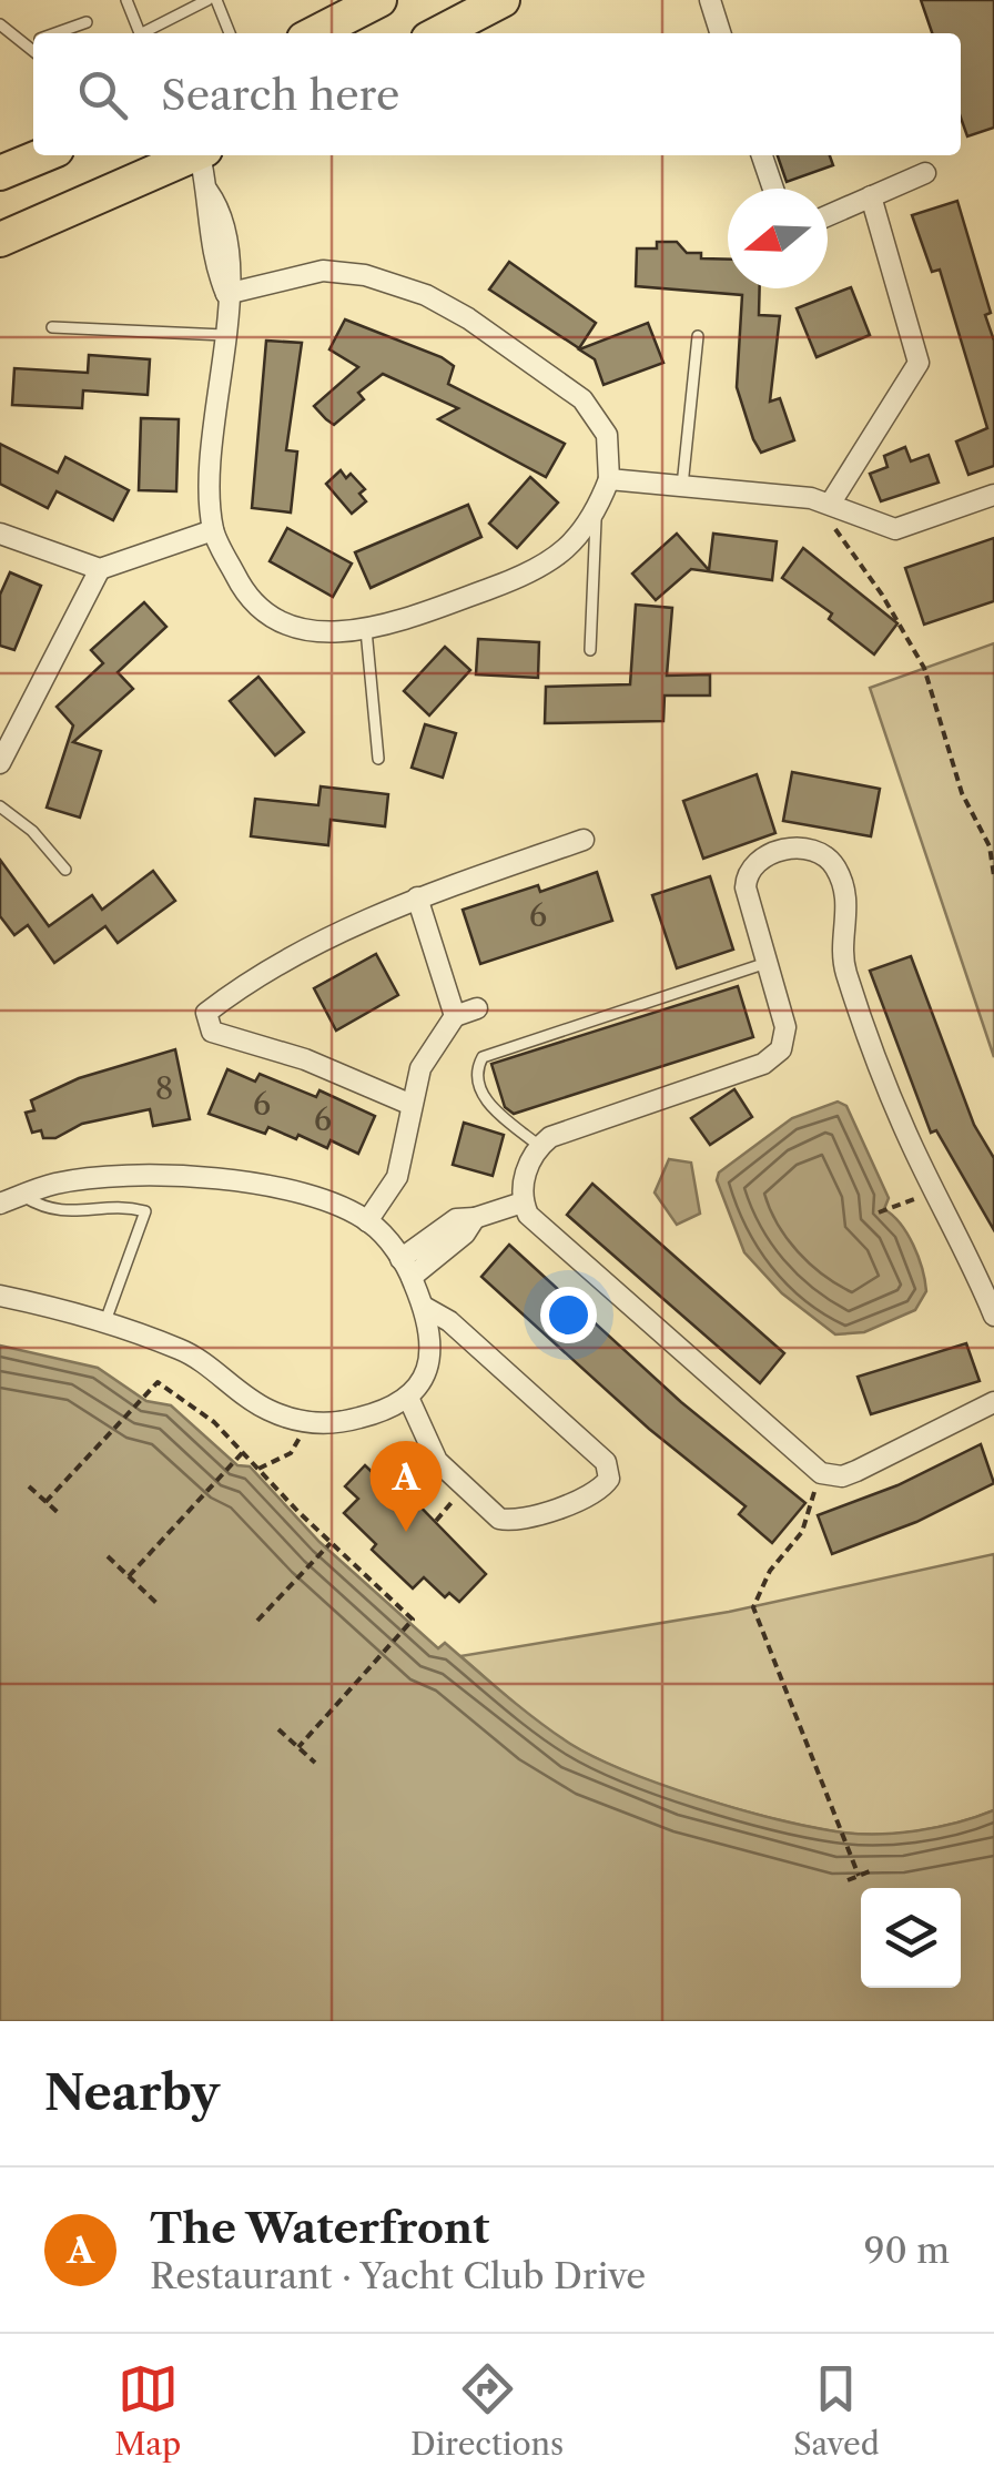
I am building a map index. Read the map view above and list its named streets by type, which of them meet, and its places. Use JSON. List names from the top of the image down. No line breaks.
{"house_numbers":["6","8","6","6"],"north":"left","page":{"search":"Search here","pins":"A","heading":"Nearby","list":[{"mark":"A","name":"The Waterfront","note":"Restaurant · Yacht Club Drive","value":"90 m"}],"nav":["Map","Directions","Saved"]}}
